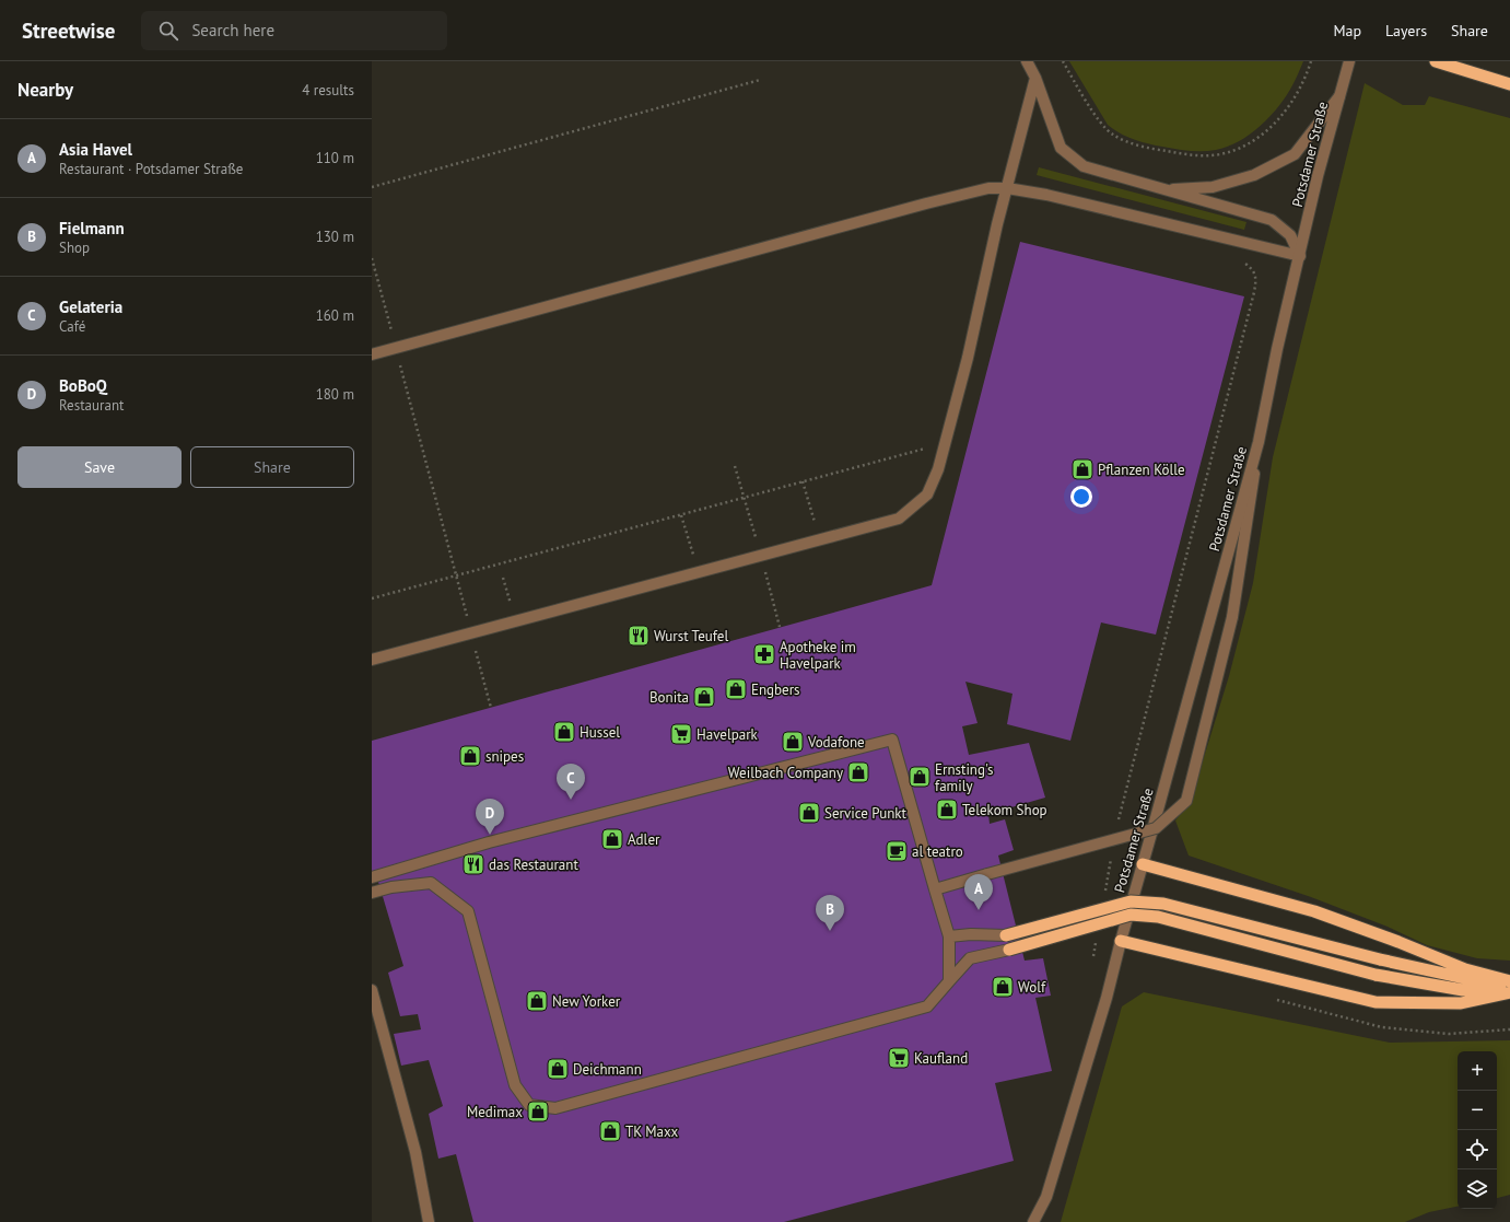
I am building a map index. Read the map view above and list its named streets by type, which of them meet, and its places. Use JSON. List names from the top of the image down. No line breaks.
{"streets":{"street":["Potsdamer Straße"]},"places":{"shop":["Pflanzen Kölle","Engbers","Bonita","Hussel","Vodafone","snipes","Weilbach Company","Ernsting's family","Telekom Shop","Service Punkt","Adler","Wolf","New Yorker","Deichmann","Medimax","TK Maxx"],"restaurant":["Wurst Teufel","das Restaurant"],"pharmacy":["Apotheke im Havelpark"],"supermarket":["Havelpark","Kaufland"],"cafe":["al teatro"]},"page":{"header":"Streetwise","search":"Search here","nav":["Map","Layers","Share"],"heading":["Nearby","4 results"],"list":[{"mark":"A","name":"Asia Havel","note":"Restaurant · Potsdamer Straße","value":"110 m"},{"mark":"B","name":"Fielmann","note":"Shop","value":"130 m"},{"mark":"C","name":"Gelateria","note":"Café","value":"160 m"},{"mark":"D","name":"BoBoQ","note":"Restaurant","value":"180 m"}],"buttons":["Save","Share"],"pins":["C","D","A","B"],"map_buttons":["+","−"]}}
